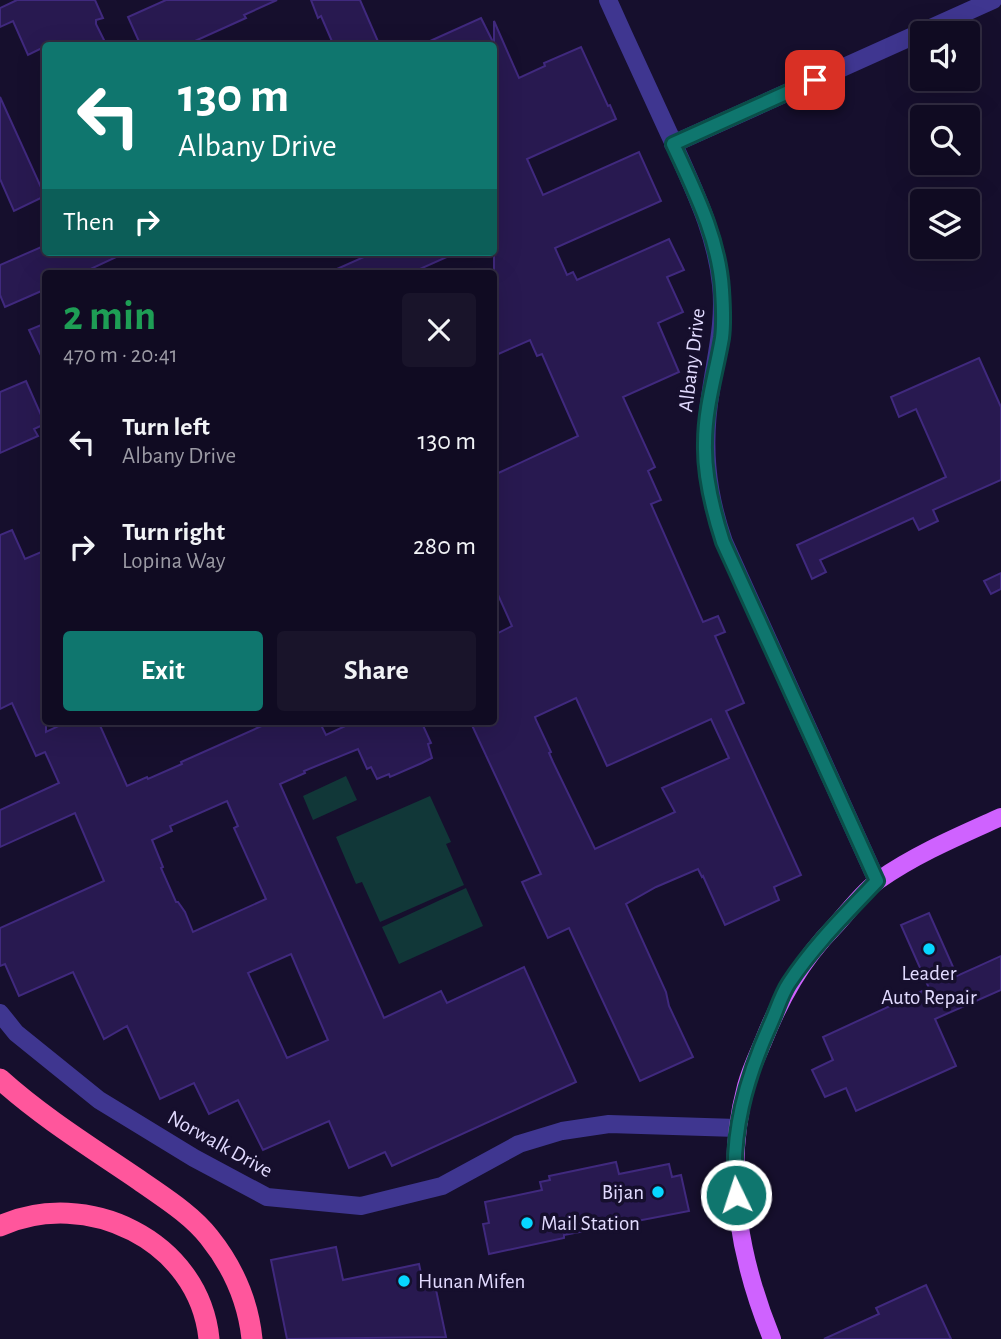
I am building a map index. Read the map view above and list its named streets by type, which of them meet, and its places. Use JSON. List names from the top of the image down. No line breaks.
{"streets":{"street":["Albany Drive","Norwalk Drive"]},"places":["Leader Auto Repair","Bijan","Mail Station","Hunan Mifen"],"page":{"turn":["130 m","Albany Drive"],"then":"Then","heading":["2 min","470 m · 20:41"],"list":[{"name":"Turn left","note":"Albany Drive","value":"130 m"},{"name":"Turn right","note":"Lopina Way","value":"280 m"}],"buttons":["Exit","Share"]}}
